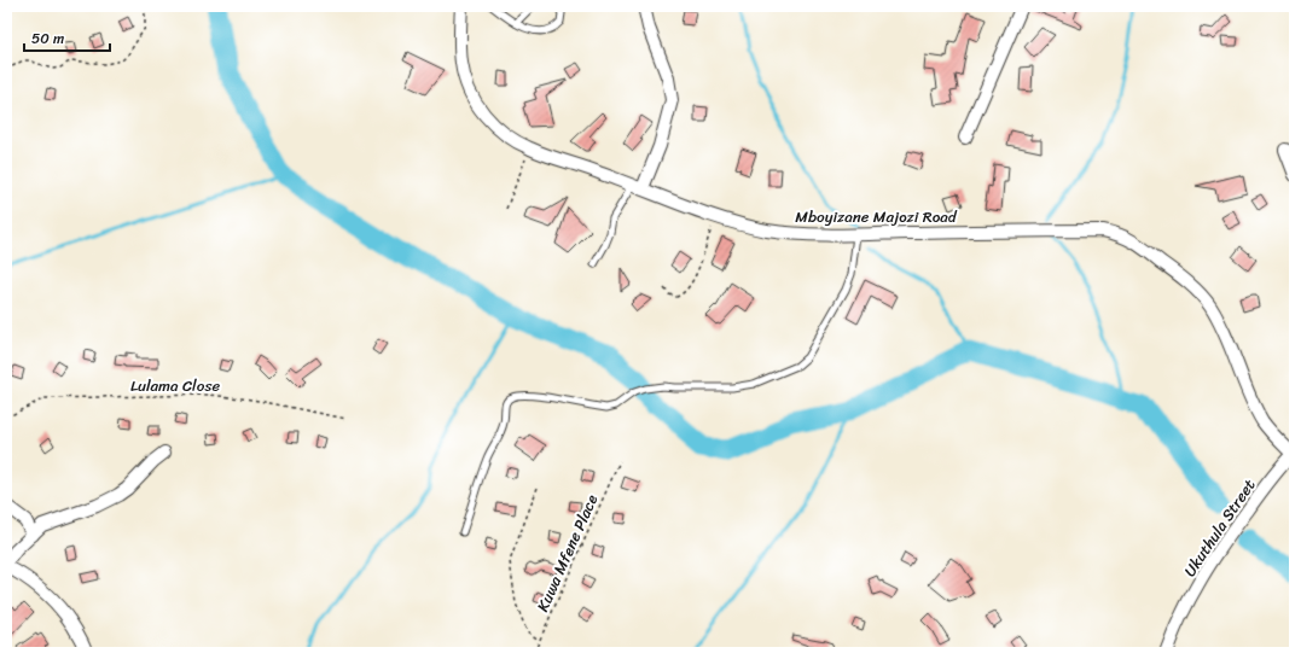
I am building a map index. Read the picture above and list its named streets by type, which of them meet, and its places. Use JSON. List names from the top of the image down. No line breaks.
{"streets":{"street":["Mboyizane Majozi Road","Ukuthula Street"],"path":["Lulama Close","Kuwa Mfene Place"]},"crossings":[["Mboyizane Majozi Road","Ukuthula Street"]],"scale_bar":"50 m"}
